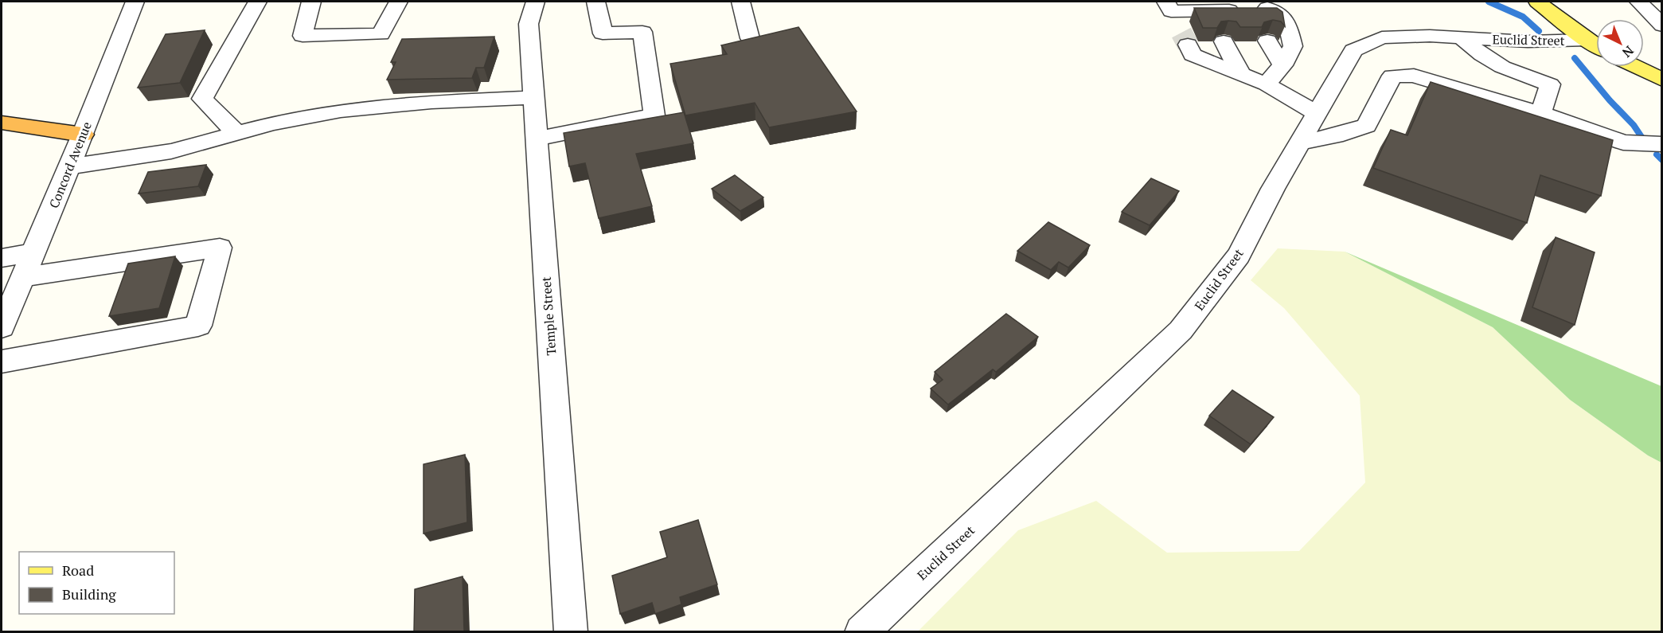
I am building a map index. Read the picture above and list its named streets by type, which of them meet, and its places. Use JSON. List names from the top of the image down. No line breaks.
{"streets":{"street":["Euclid Street","Concord Avenue","Temple Street"]},"legend":["Road","Building"],"north":"bottom right"}
